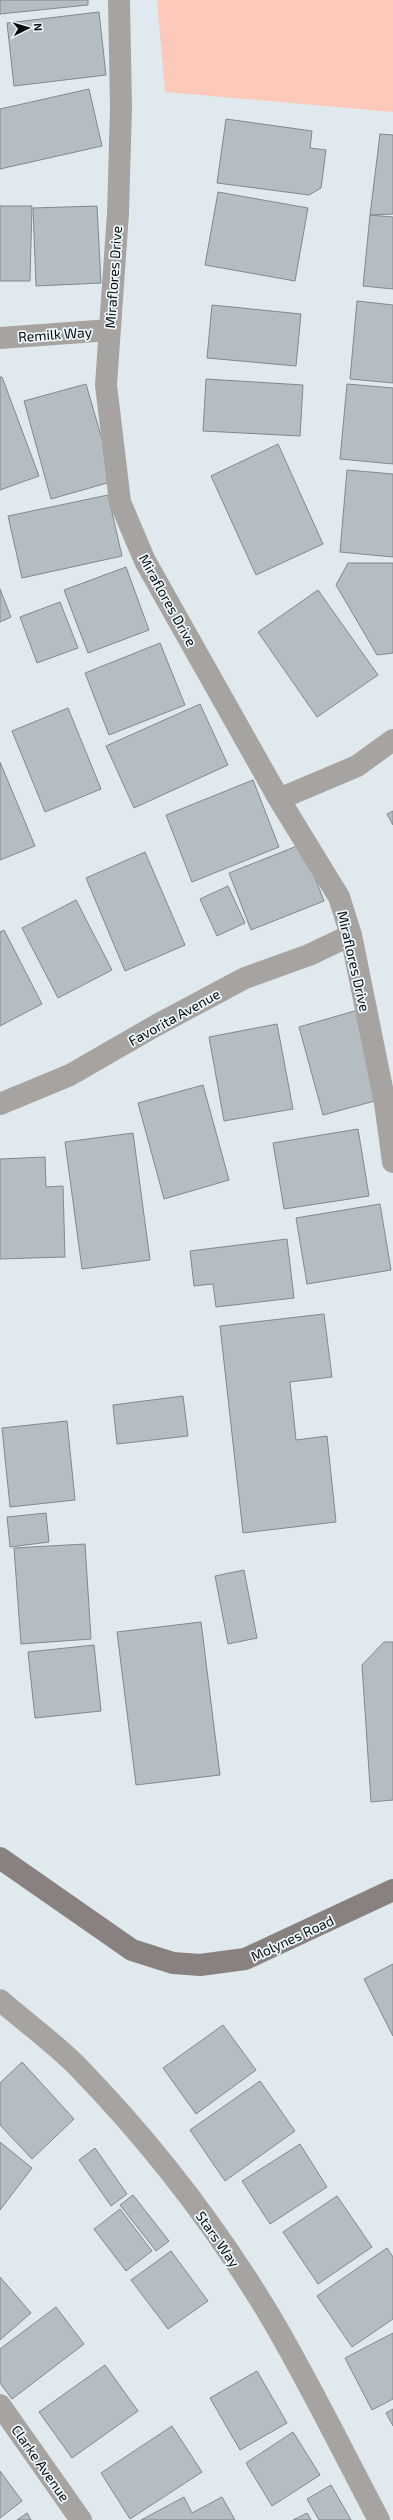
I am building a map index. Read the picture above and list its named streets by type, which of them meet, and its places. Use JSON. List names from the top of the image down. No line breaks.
{"streets":{"main road":["Molynes Road"],"street":["Miraflores Drive","Remilk Way","Favorita Avenue","Stars Way","Clarke Avenue"]},"crossings":[["Miraflores Drive","Remilk Way"],["Miraflores Drive","Favorita Avenue"]],"north":"right"}
